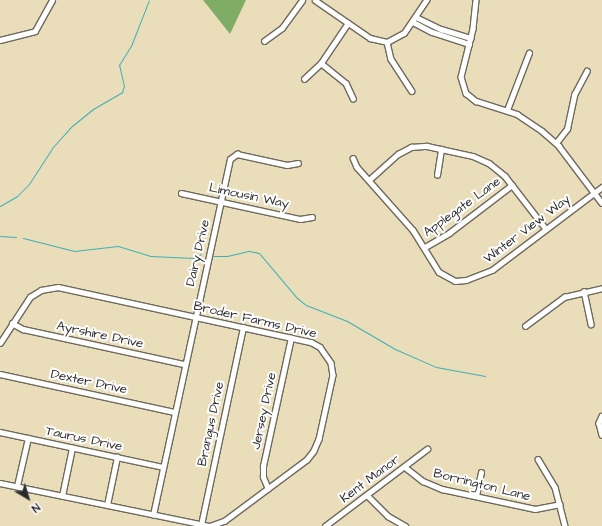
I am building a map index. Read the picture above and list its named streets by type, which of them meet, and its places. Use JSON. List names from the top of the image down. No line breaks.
{"streets":{"street":["Limousin Way","Applegate Lane","Winter View Way","Dairy Drive","Broder Farms Drive","Ayrshire Drive","Dexter Drive","Jersey Drive","Brangus Drive","Taurus Drive","Kent Manor","Borrington Lane"]},"crossings":[["Limousin Way","Dairy Drive"],["Applegate Lane","Winter View Way"],["Dairy Drive","Broder Farms Drive"],["Dairy Drive","Ayrshire Drive"],["Dairy Drive","Dexter Drive"],["Dairy Drive","Taurus Drive"],["Broder Farms Drive","Ayrshire Drive"],["Broder Farms Drive","Jersey Drive"],["Broder Farms Drive","Brangus Drive"],["Kent Manor","Borrington Lane"]],"north":"bottom right"}
